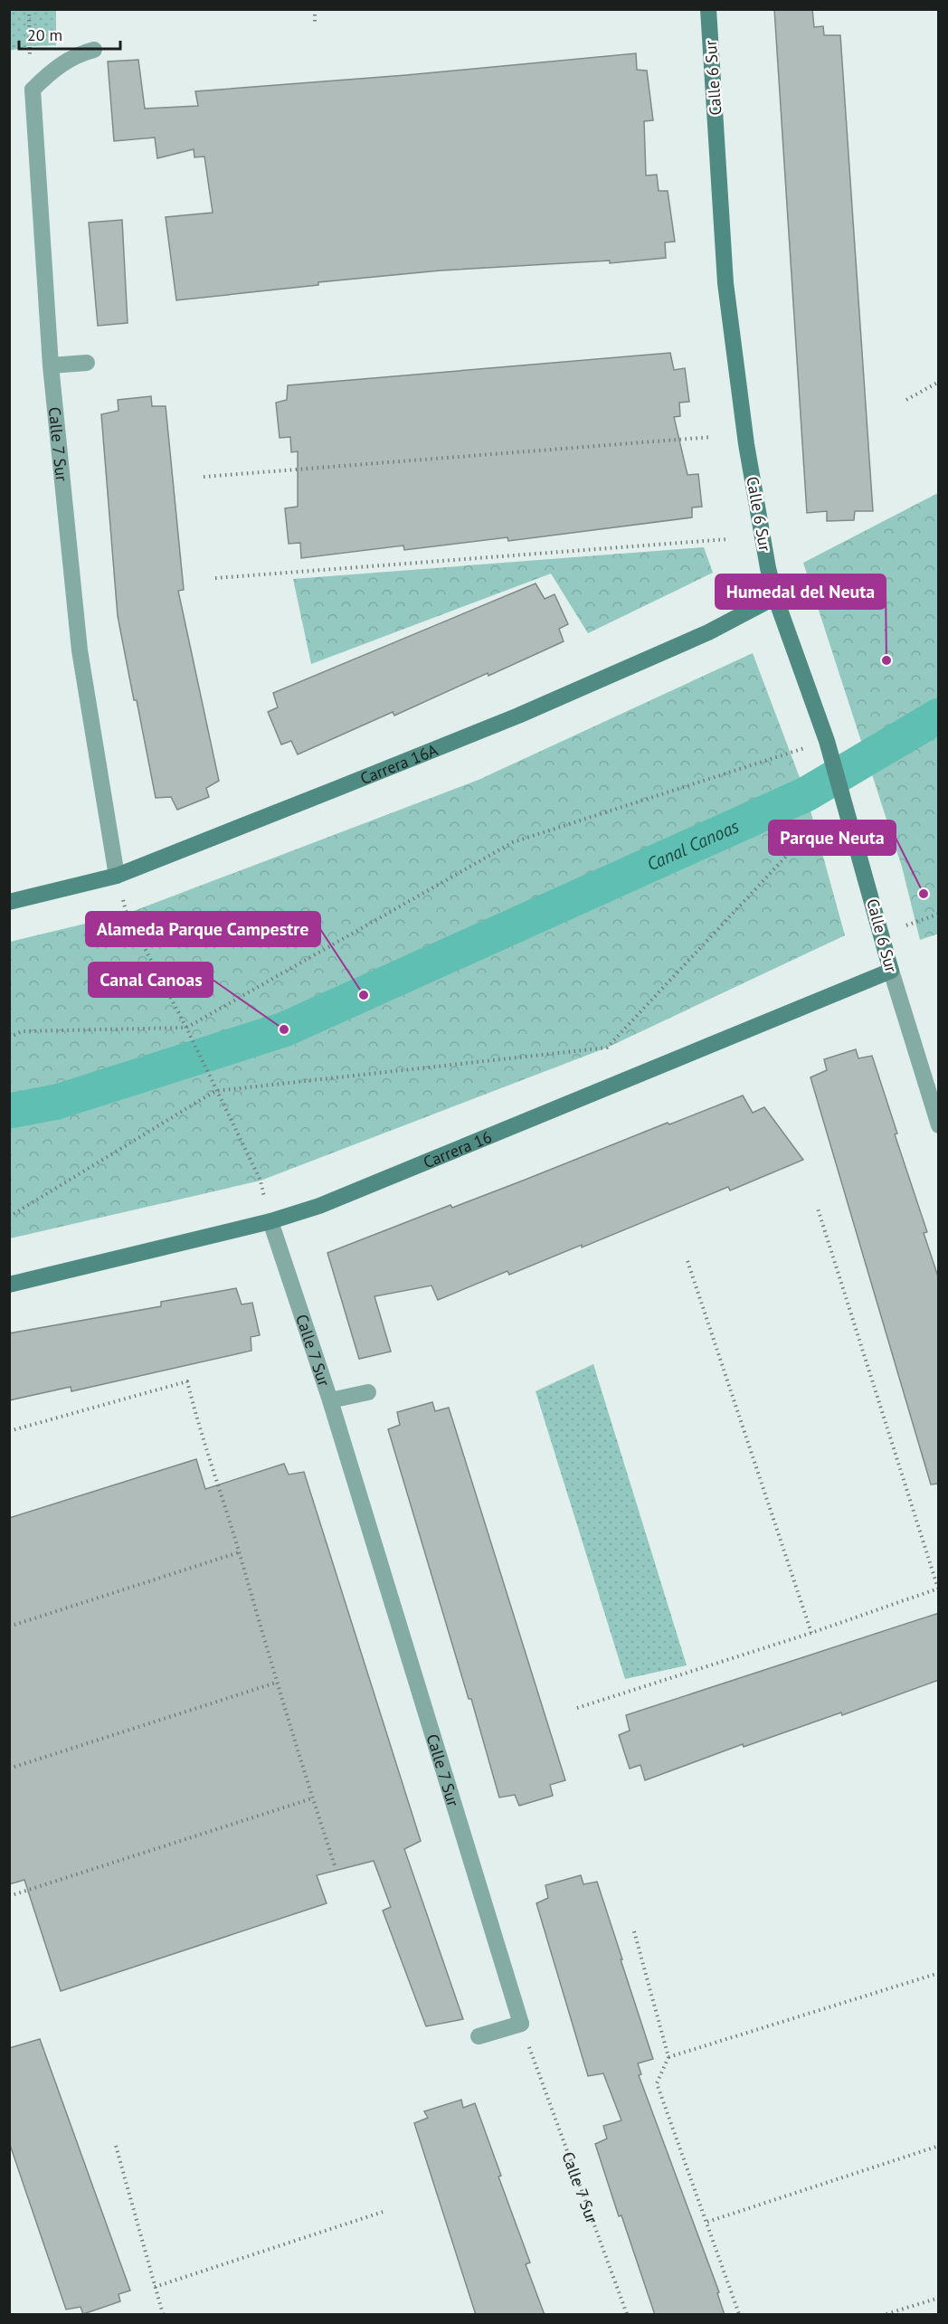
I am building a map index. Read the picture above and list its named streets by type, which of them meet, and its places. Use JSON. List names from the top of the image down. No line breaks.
{"streets":{"main road":["Calle 6 Sur","Carrera 16A","Carrera 16"],"street":["Calle 7 Sur"]},"crossings":[["Calle 6 Sur","Carrera 16A"],["Calle 6 Sur","Carrera 16"],["Calle 7 Sur","Carrera 16A"],["Calle 7 Sur","Carrera 16"]],"water":["Canal Canoas"],"places":["Humedal del Neuta","Parque Neuta","Alameda Parque Campestre","Canal Canoas"],"scale_bar":"20 m"}
